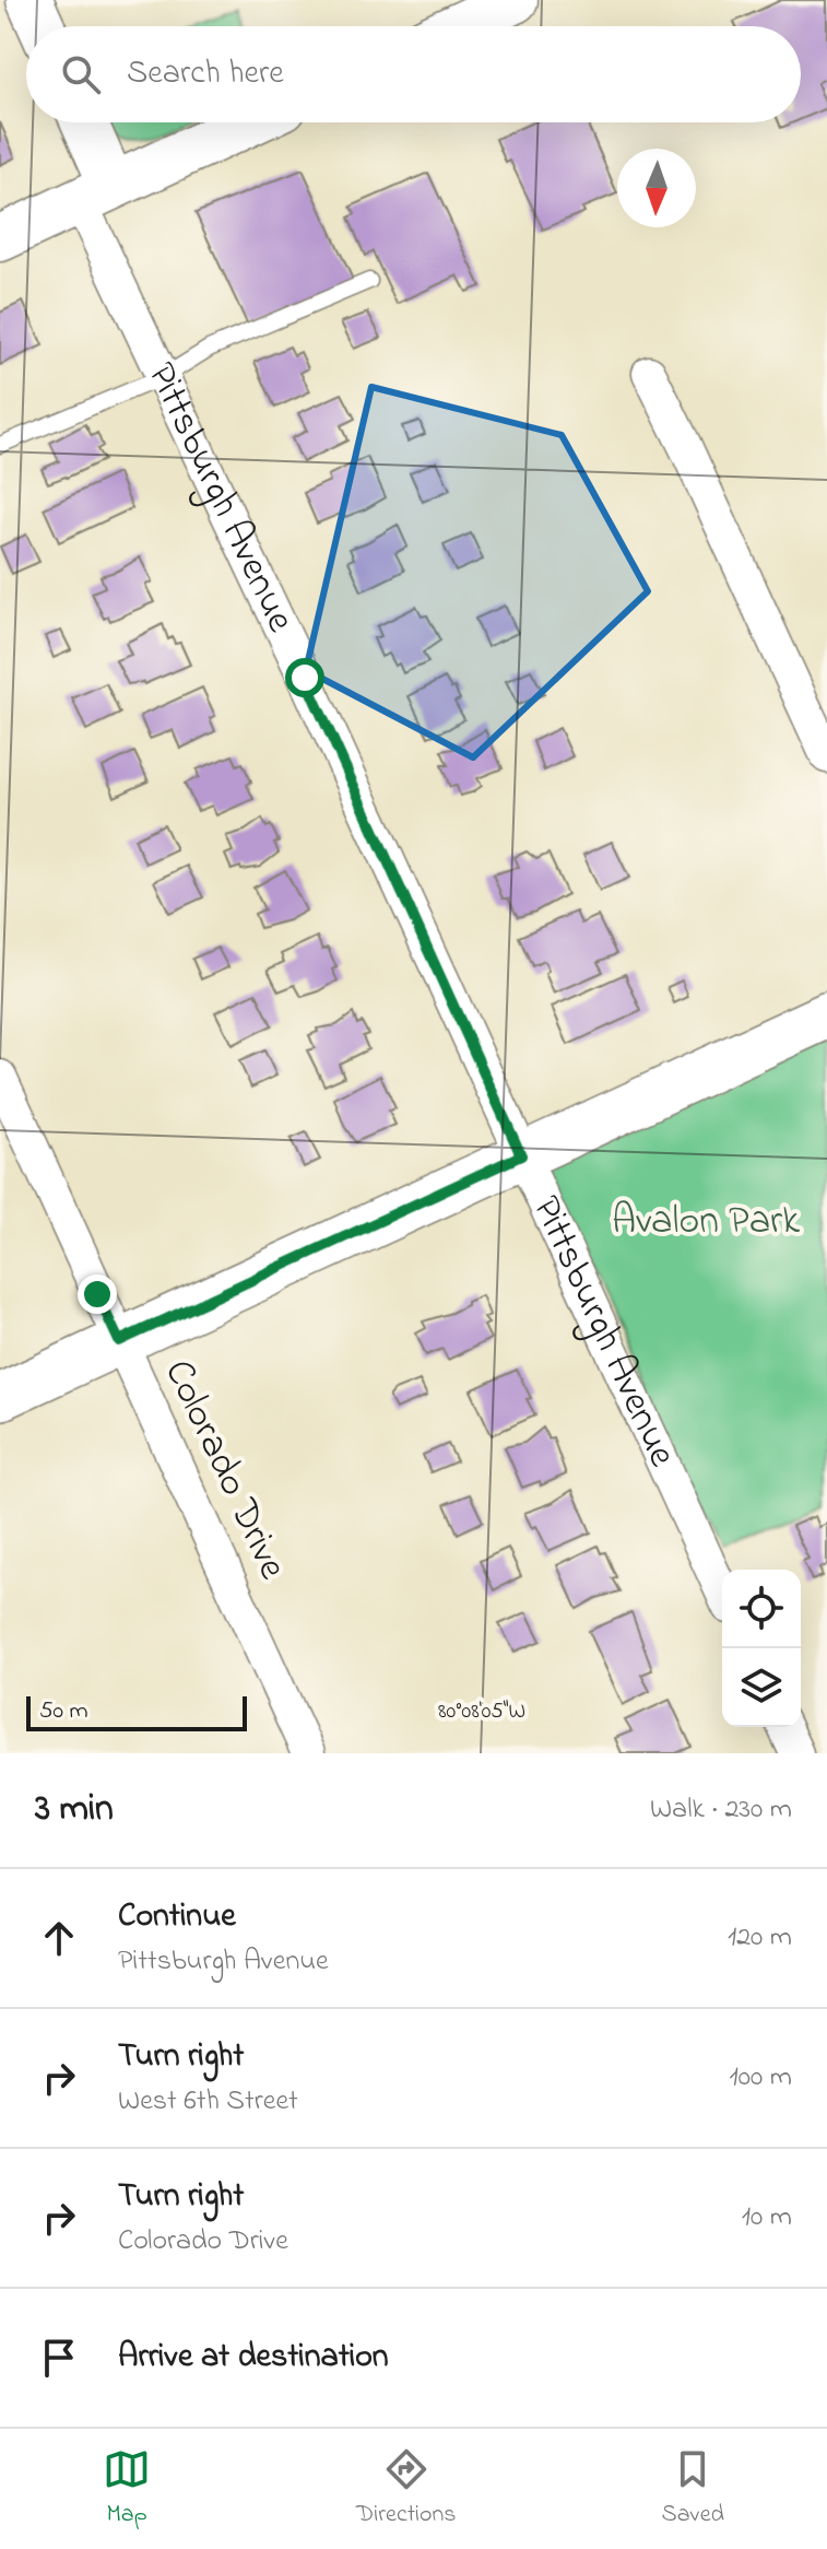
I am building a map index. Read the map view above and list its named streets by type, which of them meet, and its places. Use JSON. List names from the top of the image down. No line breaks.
{"streets":{"street":["Pittsburgh Avenue","Colorado Drive"]},"parks":["Avalon Park"],"scale_bar":"50 m","north":"bottom","page":{"search":"Search here","scale":"50 m","heading":["3 min","Walk · 230 m"],"list":[["Continue","Pittsburgh Avenue","120 m"],["Turn right","West 6th Street","100 m"],["Turn right","Colorado Drive","10 m"],"Arrive at destination"],"nav":["Map","Directions","Saved"]},"coordinates":["80°08'05\"W"]}
